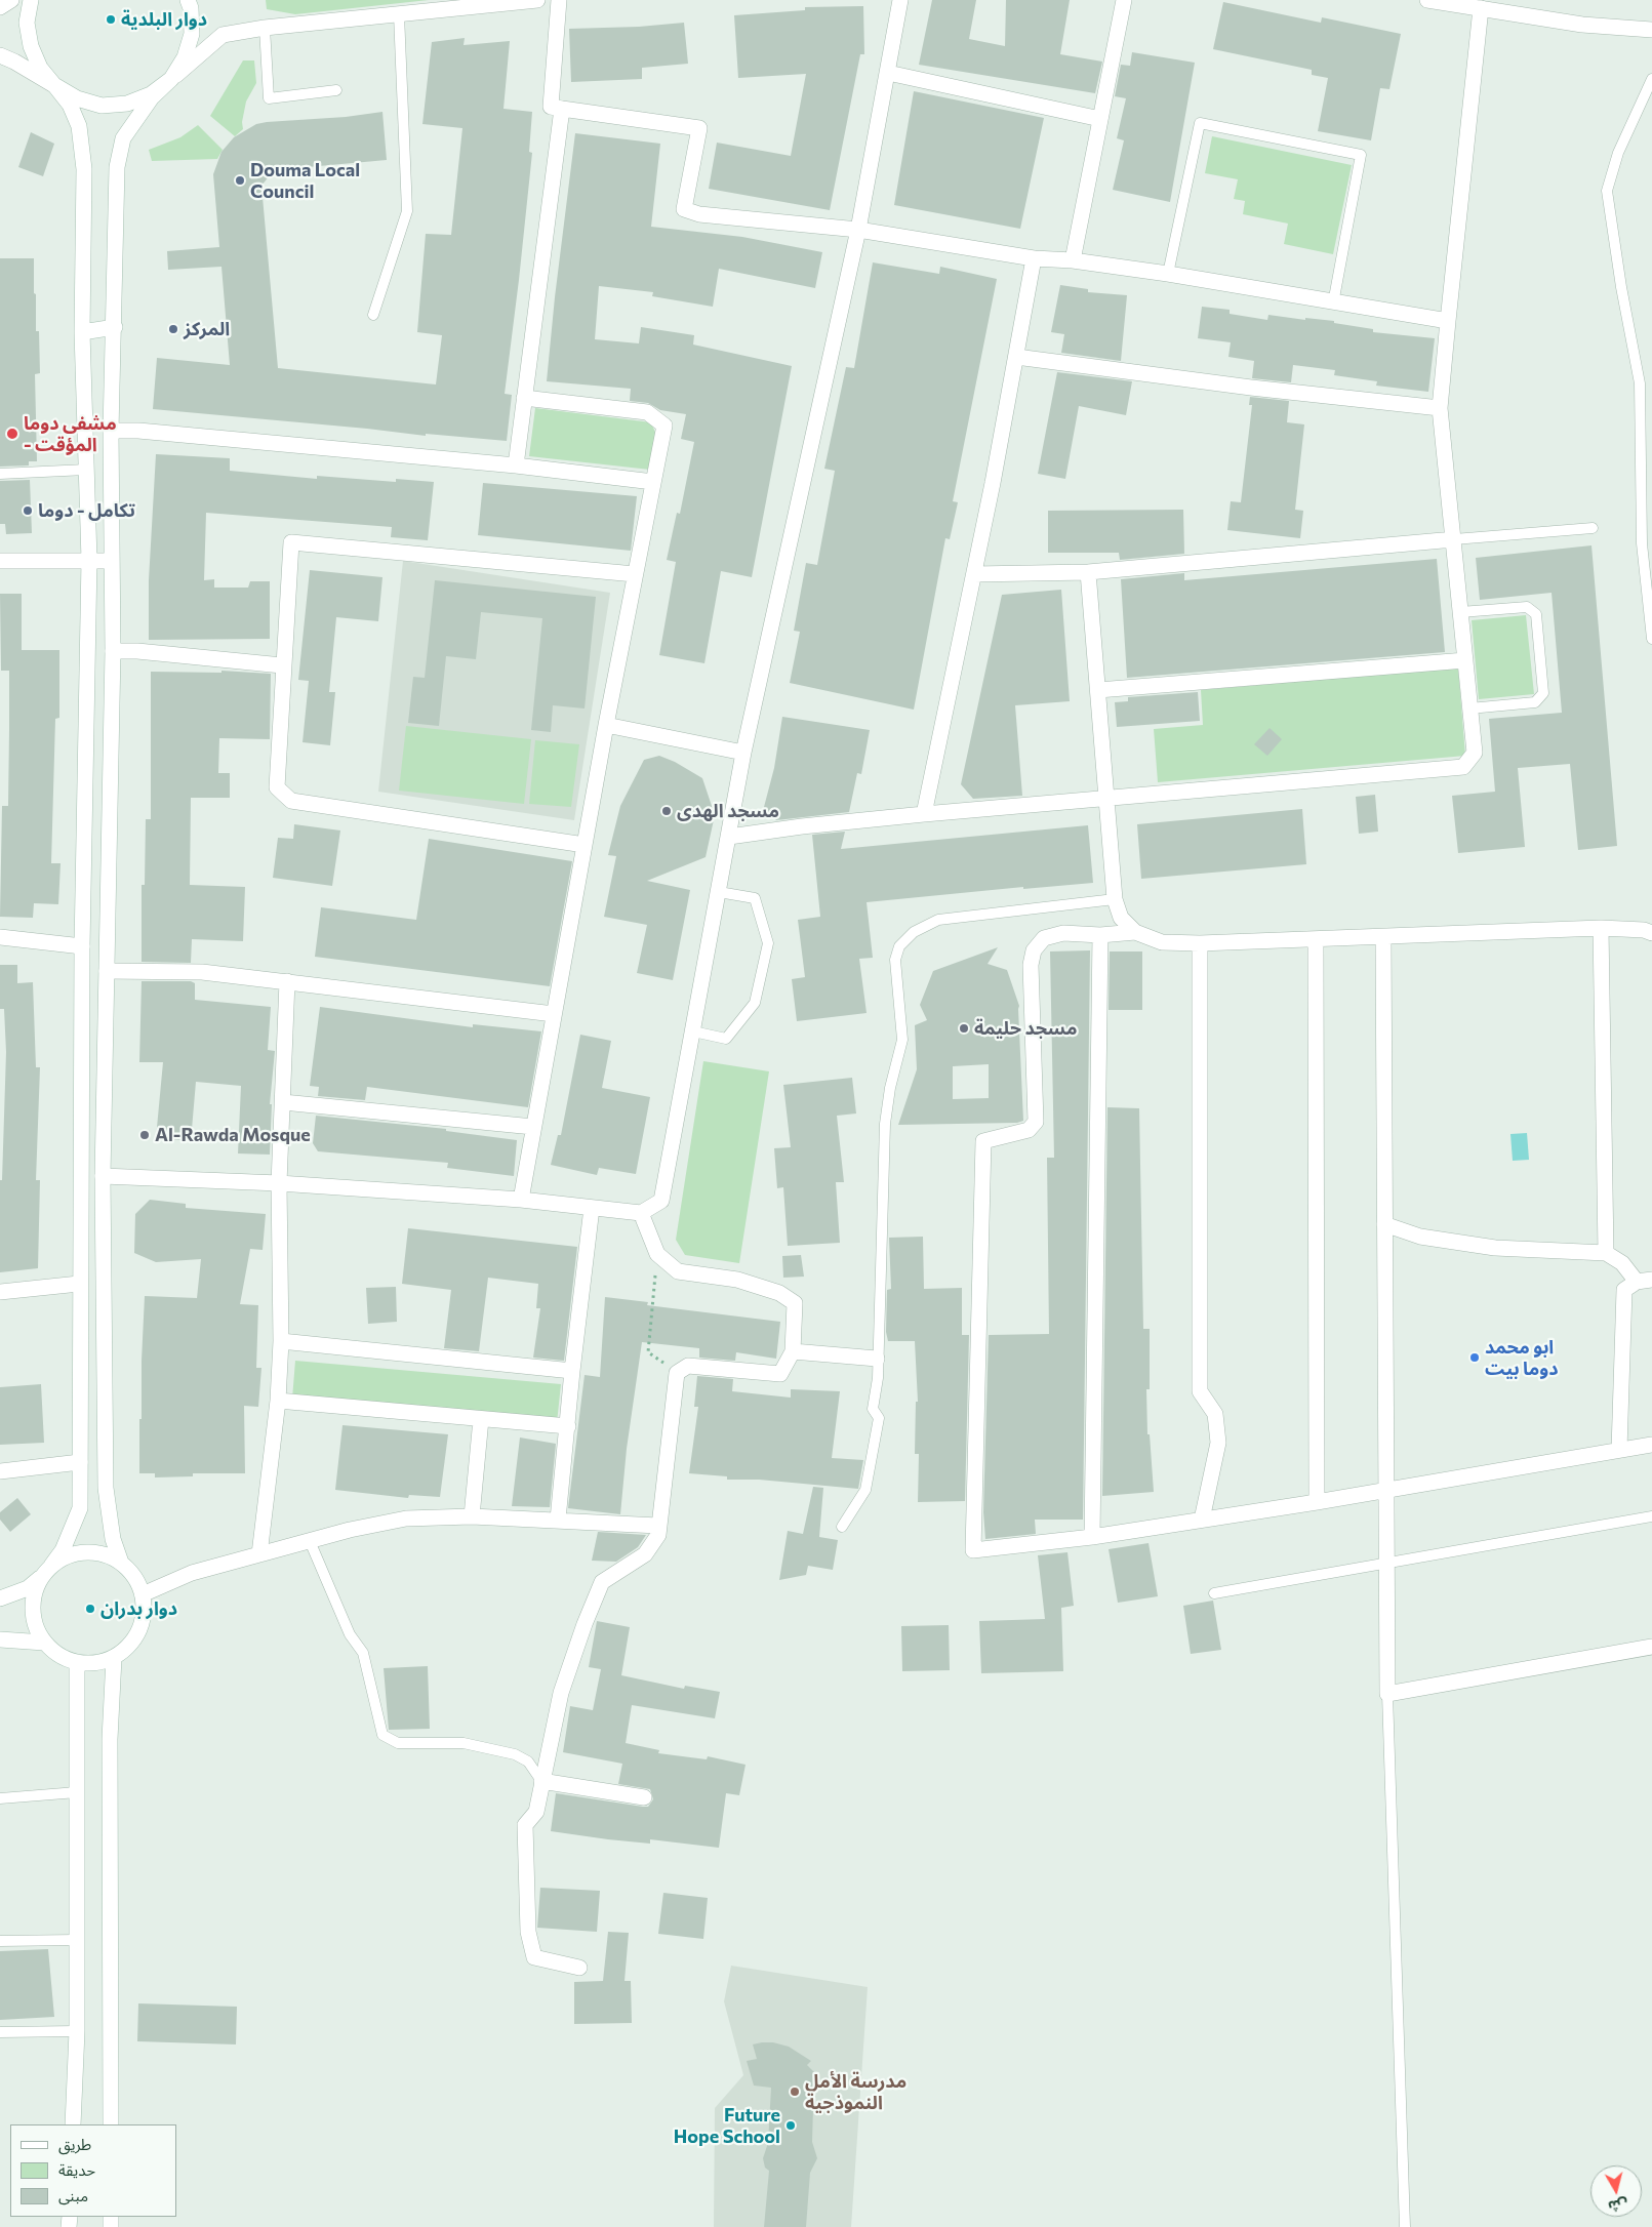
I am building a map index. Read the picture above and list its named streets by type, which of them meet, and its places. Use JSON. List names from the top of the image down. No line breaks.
{"places":["دوار البلدية","Douma Local Council","المركز","مشفى دوما - المؤقت","تكامل - دوما","مسجد الهدى","مسجد حليمة","Al-Rawda Mosque","ابو محمد دوما بيت","دوار بدران","مدرسة الأمل النموذجية","Future Hope School"],"legend":["طريق","حديقة","مبنى"],"north":"bottom"}
